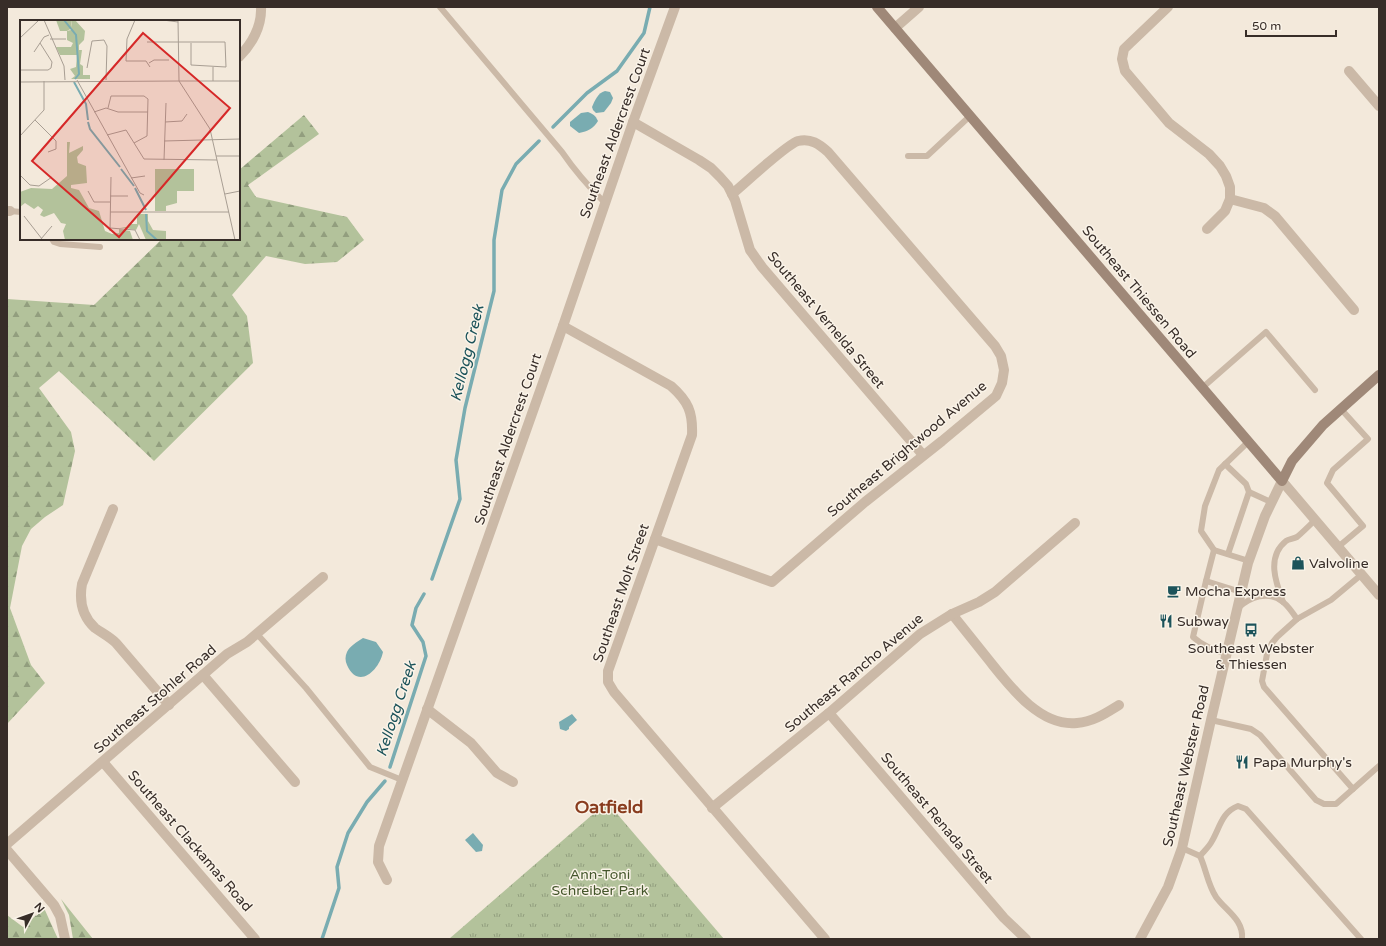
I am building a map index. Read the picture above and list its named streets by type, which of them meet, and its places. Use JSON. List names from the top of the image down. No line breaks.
{"streets":{"main road":["Southeast Thiessen Road","Southeast Webster Road"],"street":["Southeast Aldercrest Court","Southeast Vernelda Street","Southeast Brightwood Avenue","Southeast Molt Street","Southeast Rancho Avenue","Southeast Stohler Road","Southeast Renada Street","Southeast Clackamas Road"]},"crossings":[["Southeast Aldercrest Court","Southeast Vernelda Street"],["Southeast Aldercrest Court","Southeast Molt Street"],["Southeast Thiessen Road","Southeast Webster Road"],["Southeast Vernelda Street","Southeast Brightwood Avenue"],["Southeast Brightwood Avenue","Southeast Molt Street"],["Southeast Molt Street","Southeast Rancho Avenue"],["Southeast Rancho Avenue","Southeast Renada Street"],["Southeast Stohler Road","Southeast Clackamas Road"]],"districts":["Oatfield"],"water":["Kellogg Creek"],"parks":["Ann-Toni Schreiber Park"],"places":{"shop":["Valvoline"],"cafe":["Mocha Express"],"restaurant":["Subway","Papa Murphy's"],"bus stop":["Southeast Webster & Thiessen"]},"scale_bar":"50 m","north":"top right"}
